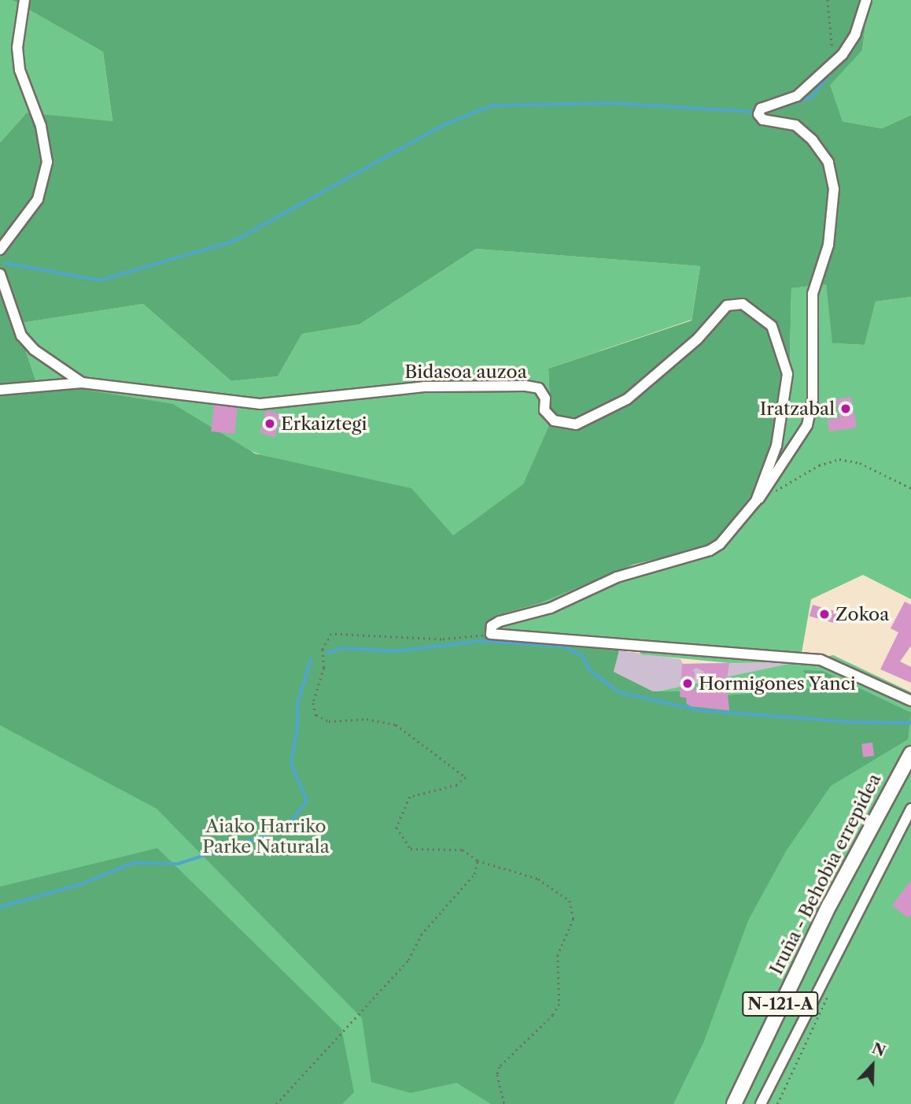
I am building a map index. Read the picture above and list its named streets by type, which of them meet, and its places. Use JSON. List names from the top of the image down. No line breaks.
{"streets":{"highway":["Iruña - Behobia errepidea","N-121-A"],"street":["Bidasoa auzoa"]},"parks":["Aiako Harriko Parke Naturala"],"places":["Iratzabal","Erkaiztegi","Zokoa","Hormigones Yanci"],"north":"top"}
